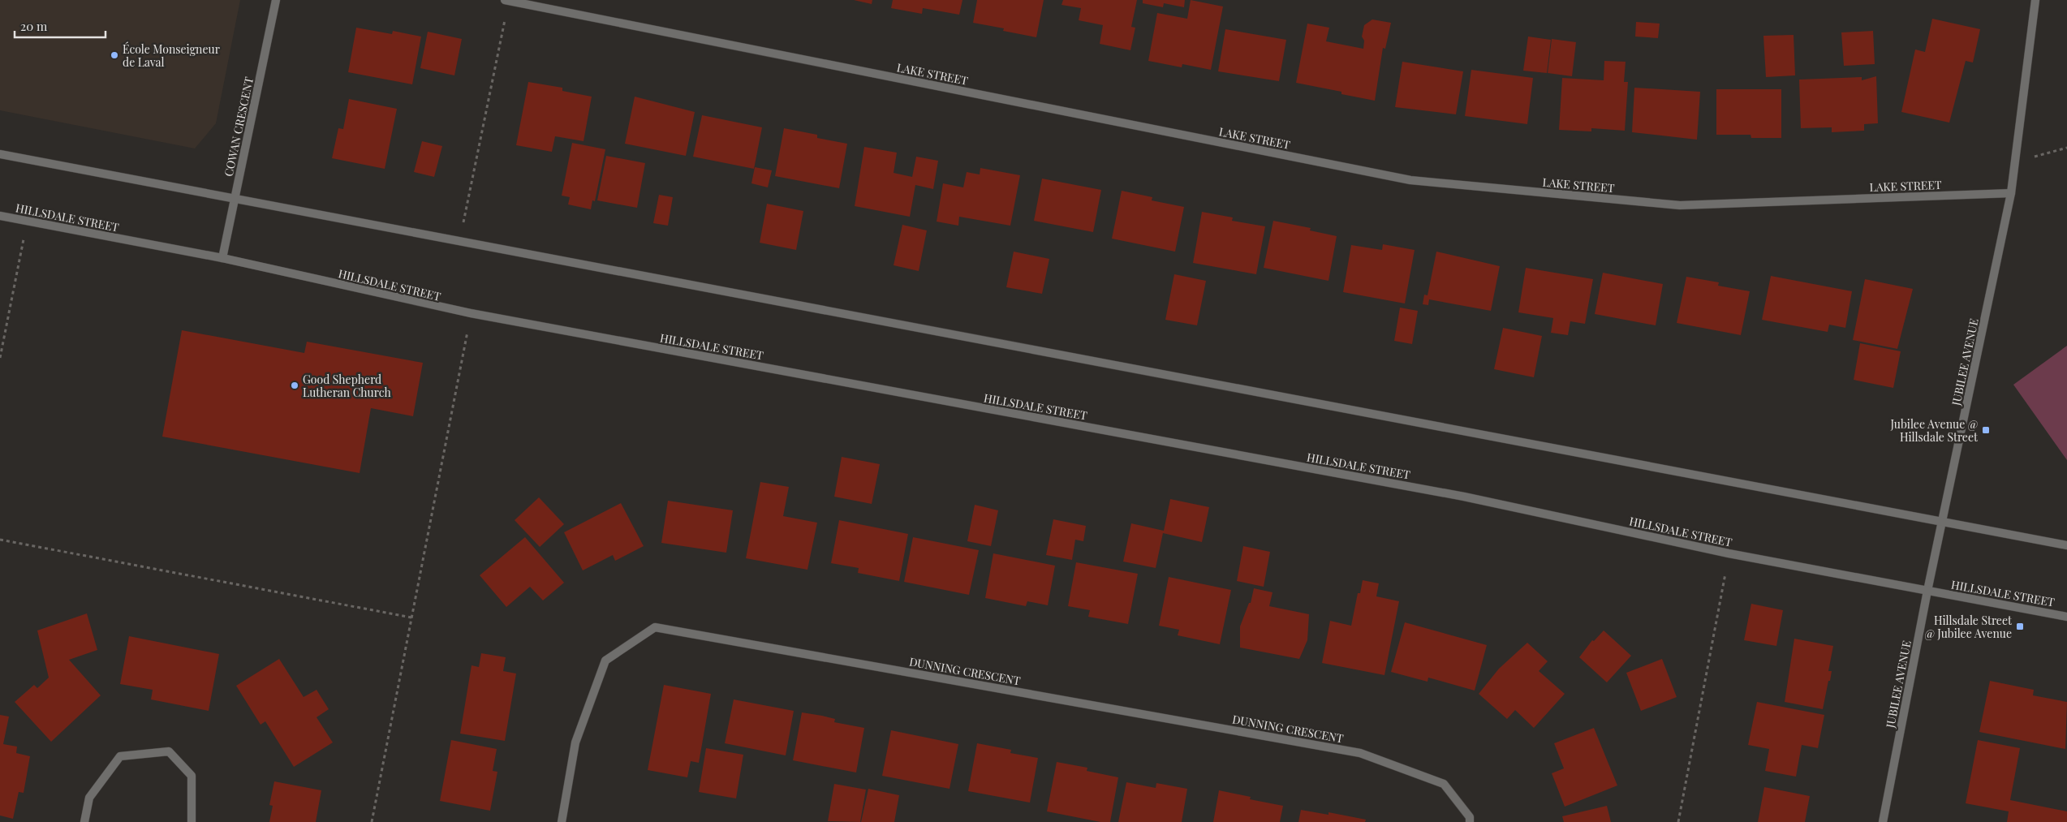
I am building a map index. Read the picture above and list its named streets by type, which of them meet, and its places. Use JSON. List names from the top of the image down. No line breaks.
{"streets":{"street":["LAKE STREET","COWAN CRESCENT","HILLSDALE STREET","JUBILEE AVENUE","DUNNING CRESCENT"]},"crossings":[["LAKE STREET","JUBILEE AVENUE"],["COWAN CRESCENT","HILLSDALE STREET"],["HILLSDALE STREET","JUBILEE AVENUE"]],"places":{"other":["École Monseigneur de Laval","Good Shepherd Lutheran Church"],"transit":["Jubilee Avenue @ Hillsdale Street","Hillsdale Street @ Jubilee Avenue"]},"scale_bar":"20 m"}
